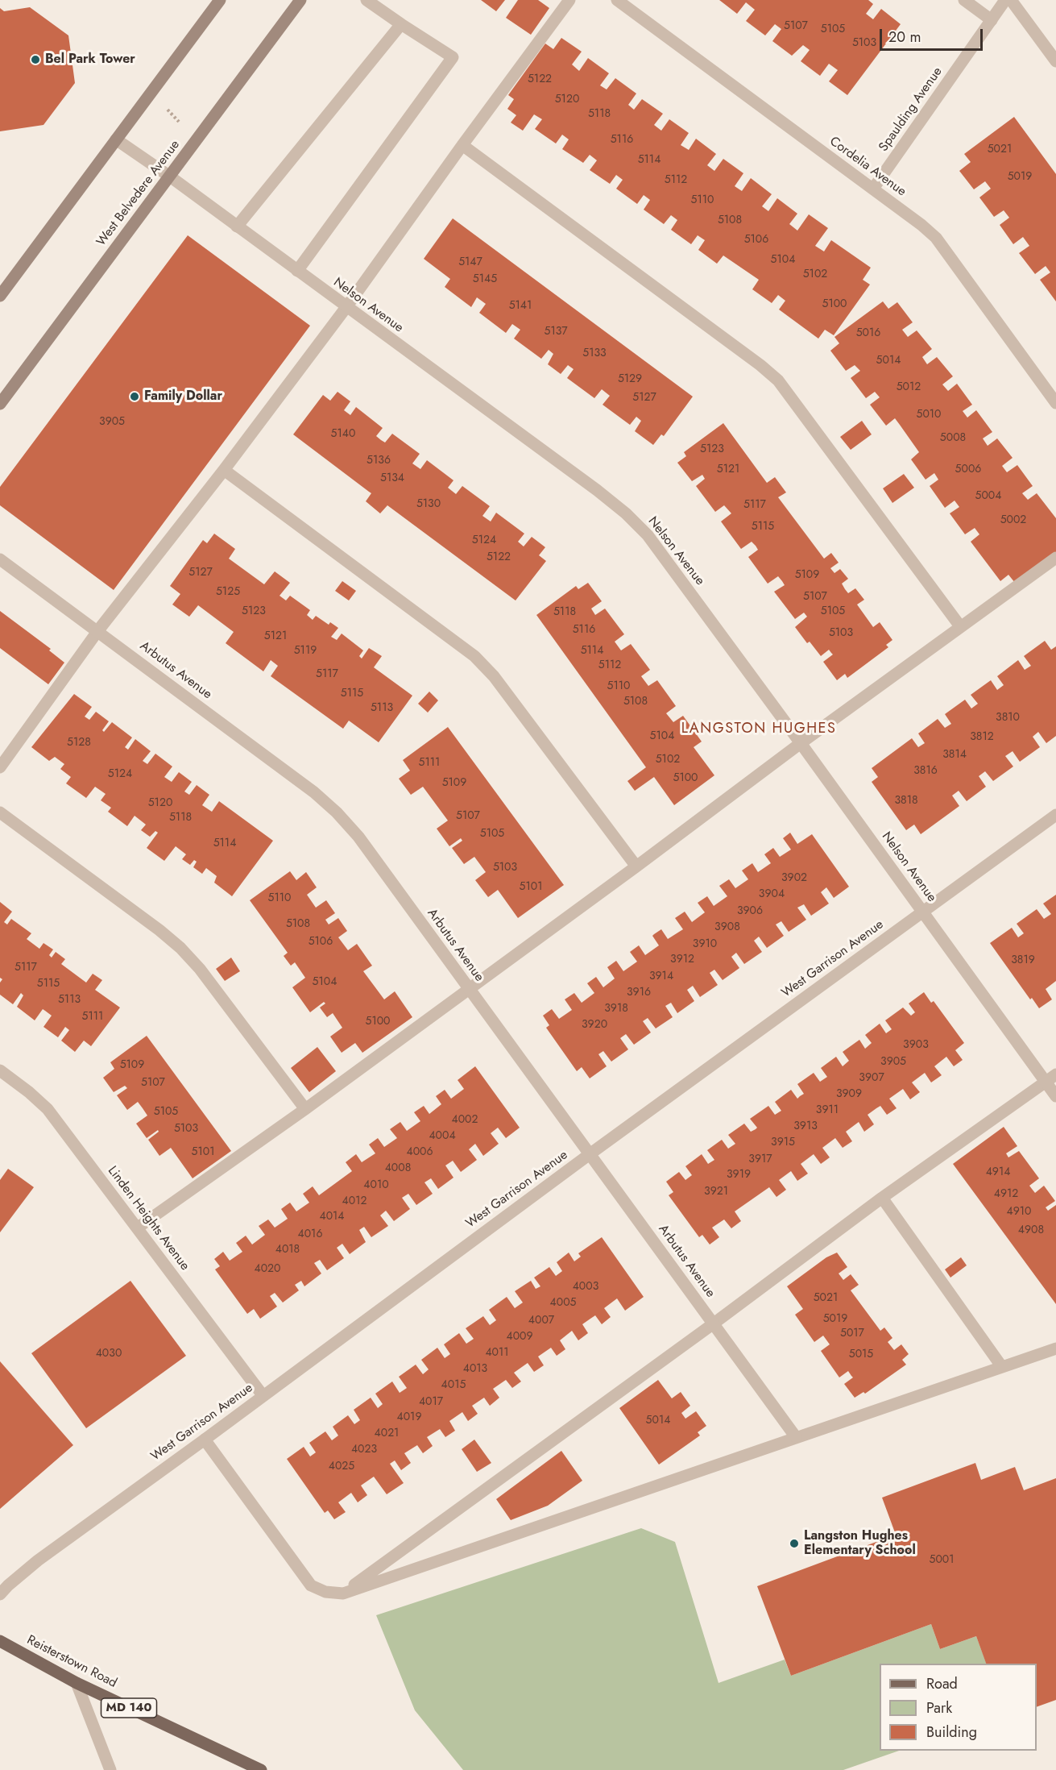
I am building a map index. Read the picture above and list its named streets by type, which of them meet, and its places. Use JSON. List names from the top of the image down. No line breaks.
{"streets":{"main road":["West Belvedere Avenue","Reisterstown Road","MD 140"],"street":["Spaulding Avenue","Cordelia Avenue","Nelson Avenue","Arbutus Avenue","West Garrison Avenue","Linden Heights Avenue"]},"crossings":[["Spaulding Avenue","Cordelia Avenue"],["West Belvedere Avenue","Nelson Avenue"],["Nelson Avenue","West Garrison Avenue"],["Arbutus Avenue","West Garrison Avenue"],["West Garrison Avenue","Linden Heights Avenue"]],"districts":["LANGSTON HUGHES"],"places":["Bel Park Tower","Family Dollar","Langston Hughes Elementary School"],"house_numbers":["5107","5105","5103","5122","5120","5118","5116","5021","5114","5019","5112","5110","5108","5106","5104","5147","5102","5145","5100","5141","5137","5016","5133","5014","5129","5012","5127","5010","3905","5140","5008","5123","5136","5121","5006","5134","5004","5130","5117","5002","5115","5124","5122","5127","5109","5125","5107","5123","5105","5118","5116","5103","5121","5119","5114","5112","5117","5110","5115","5108","5113","3810","5104","3812","5128","3814","5102","5111","3816","5124","5100","5109","3818","5120","5107","5118","5105","5114","5103","3902","5101","3904","5110","3906","5108","3908","5106","3910","3912","3819","5117","3914","5104","5115","3916","5113","3918","5111","5100","3920","3903","3905","5109","3907","5107","3909","3911","5105","4002","3913","5103","4004","3915","5101","4006","3917","4008","4914","3919","4010","3921","4912","4012","4910","4014","4908","4016","4018","4020","4003","5021","4005","5019","4007","5017","4009","4011","4030","5015","4013","4015","4017","4019","5014","4021","4023","4025","5001"],"legend":["Road","Park","Building"],"scale_bar":"20 m"}
